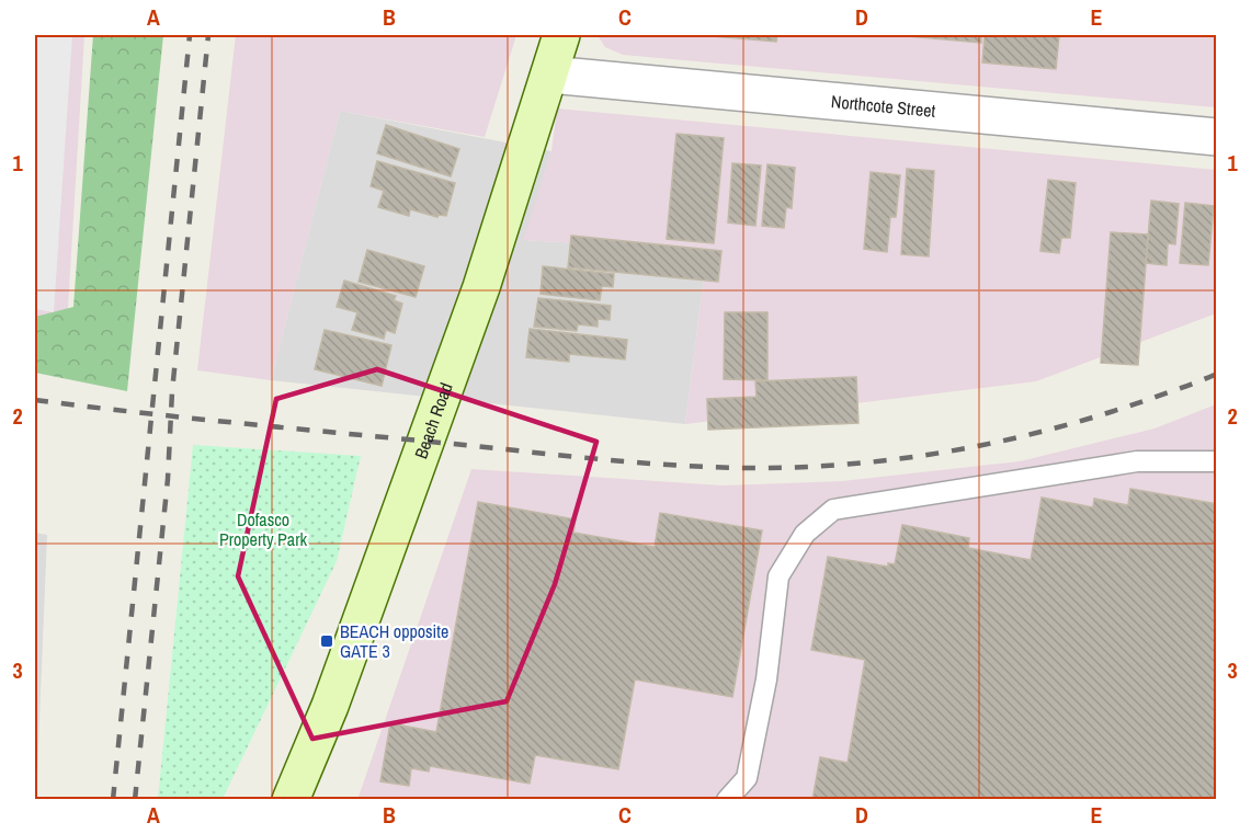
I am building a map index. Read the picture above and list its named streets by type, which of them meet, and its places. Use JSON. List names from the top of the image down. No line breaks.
{"streets":{"street":["Northcote Street","Beach Road"]},"crossings":[["Northcote Street","Beach Road"]],"parks":["Dofasco Property Park"],"places":{"transit":["BEACH opposite GATE 3"]},"grid":{"columns":["A","B","C","D","E"],"rows":["1","2","3"]}}
